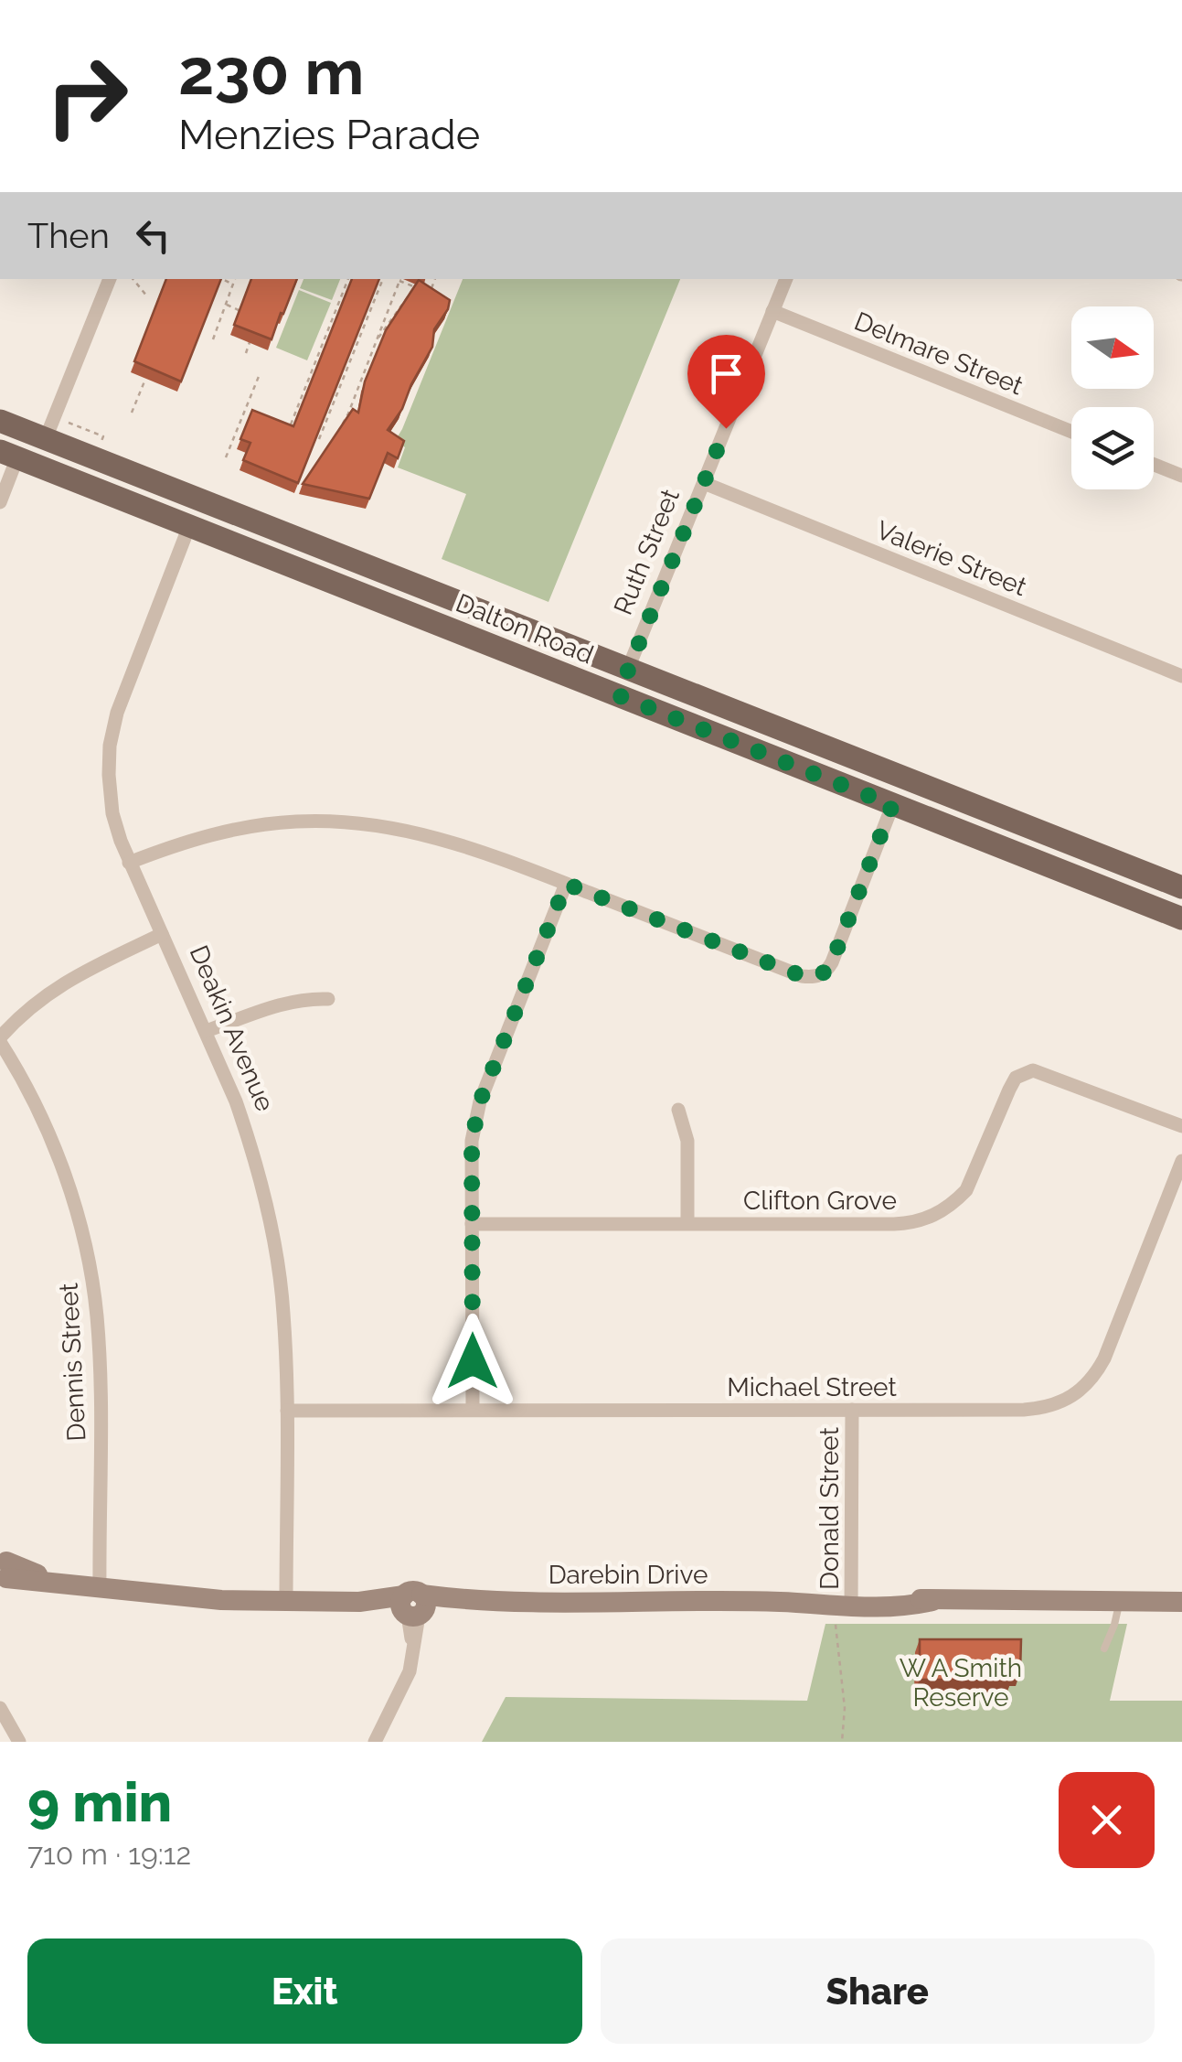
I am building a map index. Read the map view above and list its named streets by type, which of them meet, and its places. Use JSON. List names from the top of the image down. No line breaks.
{"streets":{"main road":["Ruth Street","Dalton Road","Deakin Avenue"],"street":["Delmare Street","Valerie Street","Clifton Grove","Dennis Street","Michael Street","Donald Street","Darebin Drive"]},"crossings":[["Delmare Street","Ruth Street"],["Ruth Street","Valerie Street"],["Ruth Street","Dalton Road"],["Dalton Road","Deakin Avenue"],["Deakin Avenue","Michael Street"],["Deakin Avenue","Darebin Drive"],["Dennis Street","Darebin Drive"],["Michael Street","Donald Street"],["Donald Street","Darebin Drive"]],"parks":["W A Smith Reserve"],"north":"right","page":{"turn":["230 m","Menzies Parade"],"then":"Then","heading":["9 min","710 m · 19:12"],"buttons":["Exit","Share"]}}
